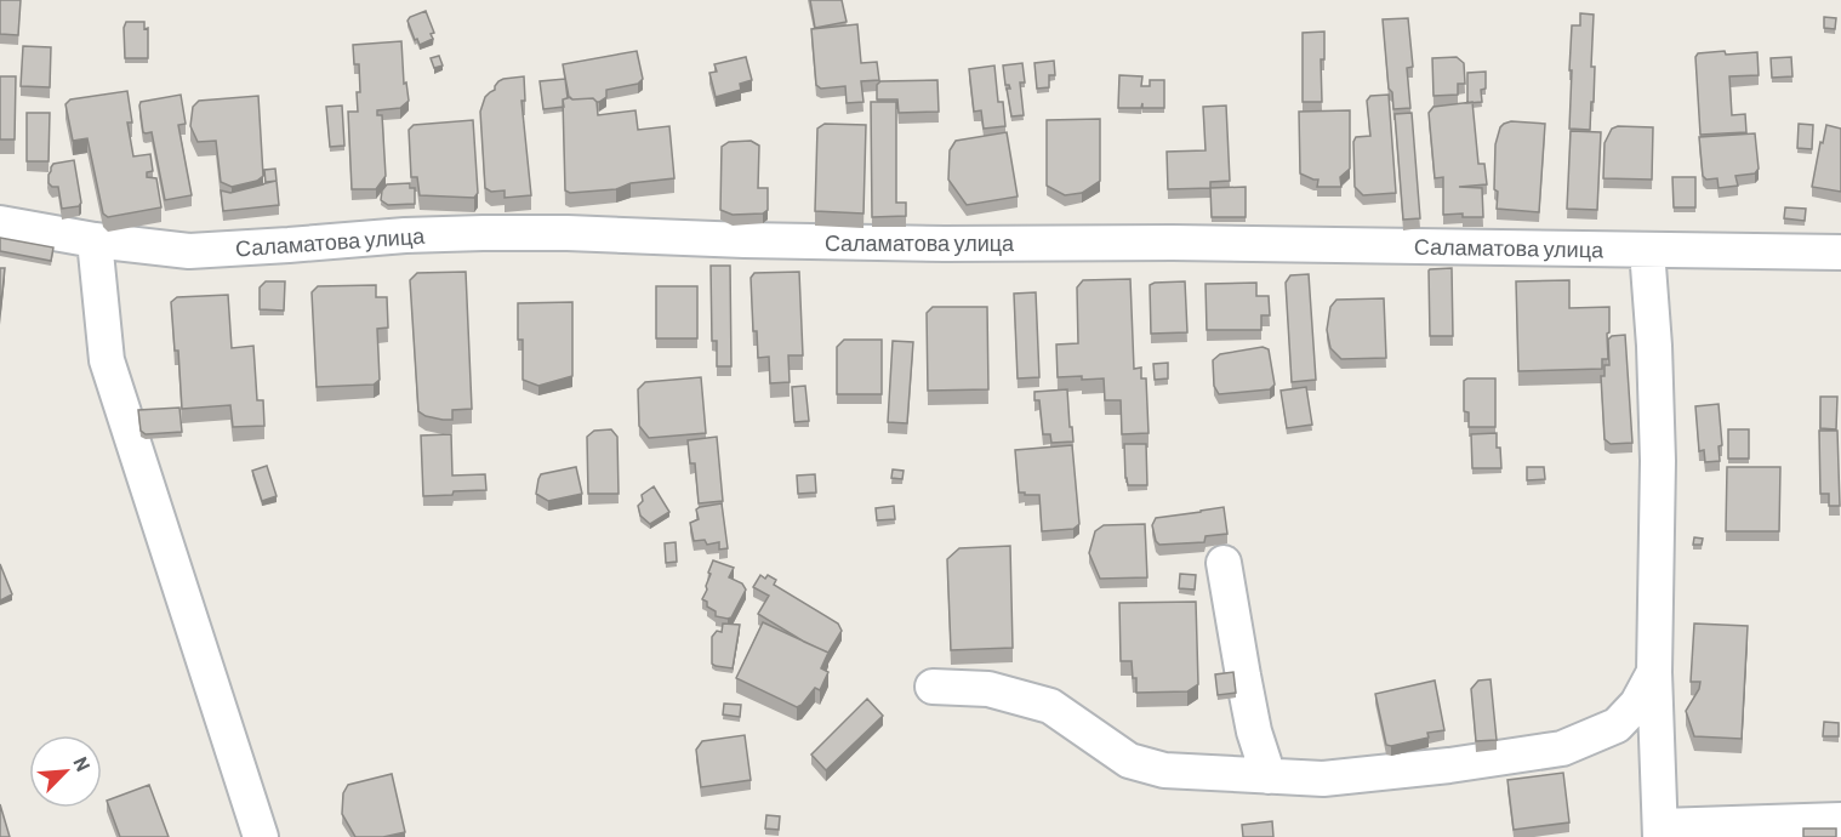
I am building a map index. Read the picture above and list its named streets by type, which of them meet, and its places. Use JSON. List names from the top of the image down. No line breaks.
{"streets":{"street":["Саламатова улица"]},"north":"top right"}
